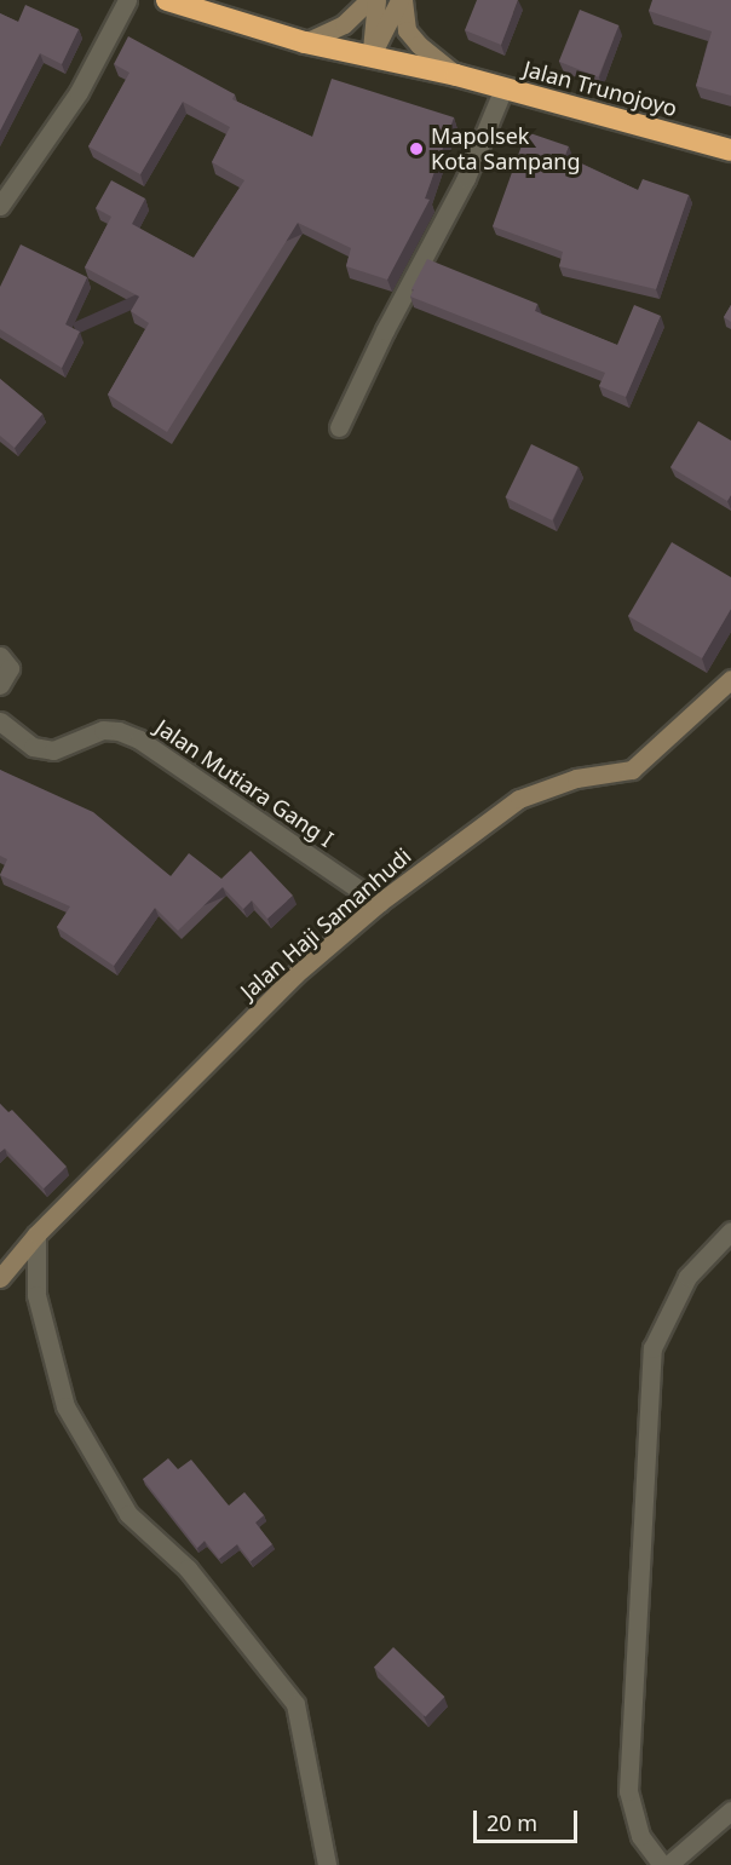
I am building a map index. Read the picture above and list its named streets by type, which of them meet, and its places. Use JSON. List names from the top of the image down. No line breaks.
{"streets":{"highway":["Jalan Trunojoyo"],"street":["Jalan Mutiara Gang I","Jalan Haji Samanhudi"]},"crossings":[["Jalan Mutiara Gang I","Jalan Haji Samanhudi"]],"places":["Mapolsek Kota Sampang"],"scale_bar":"20 m"}
